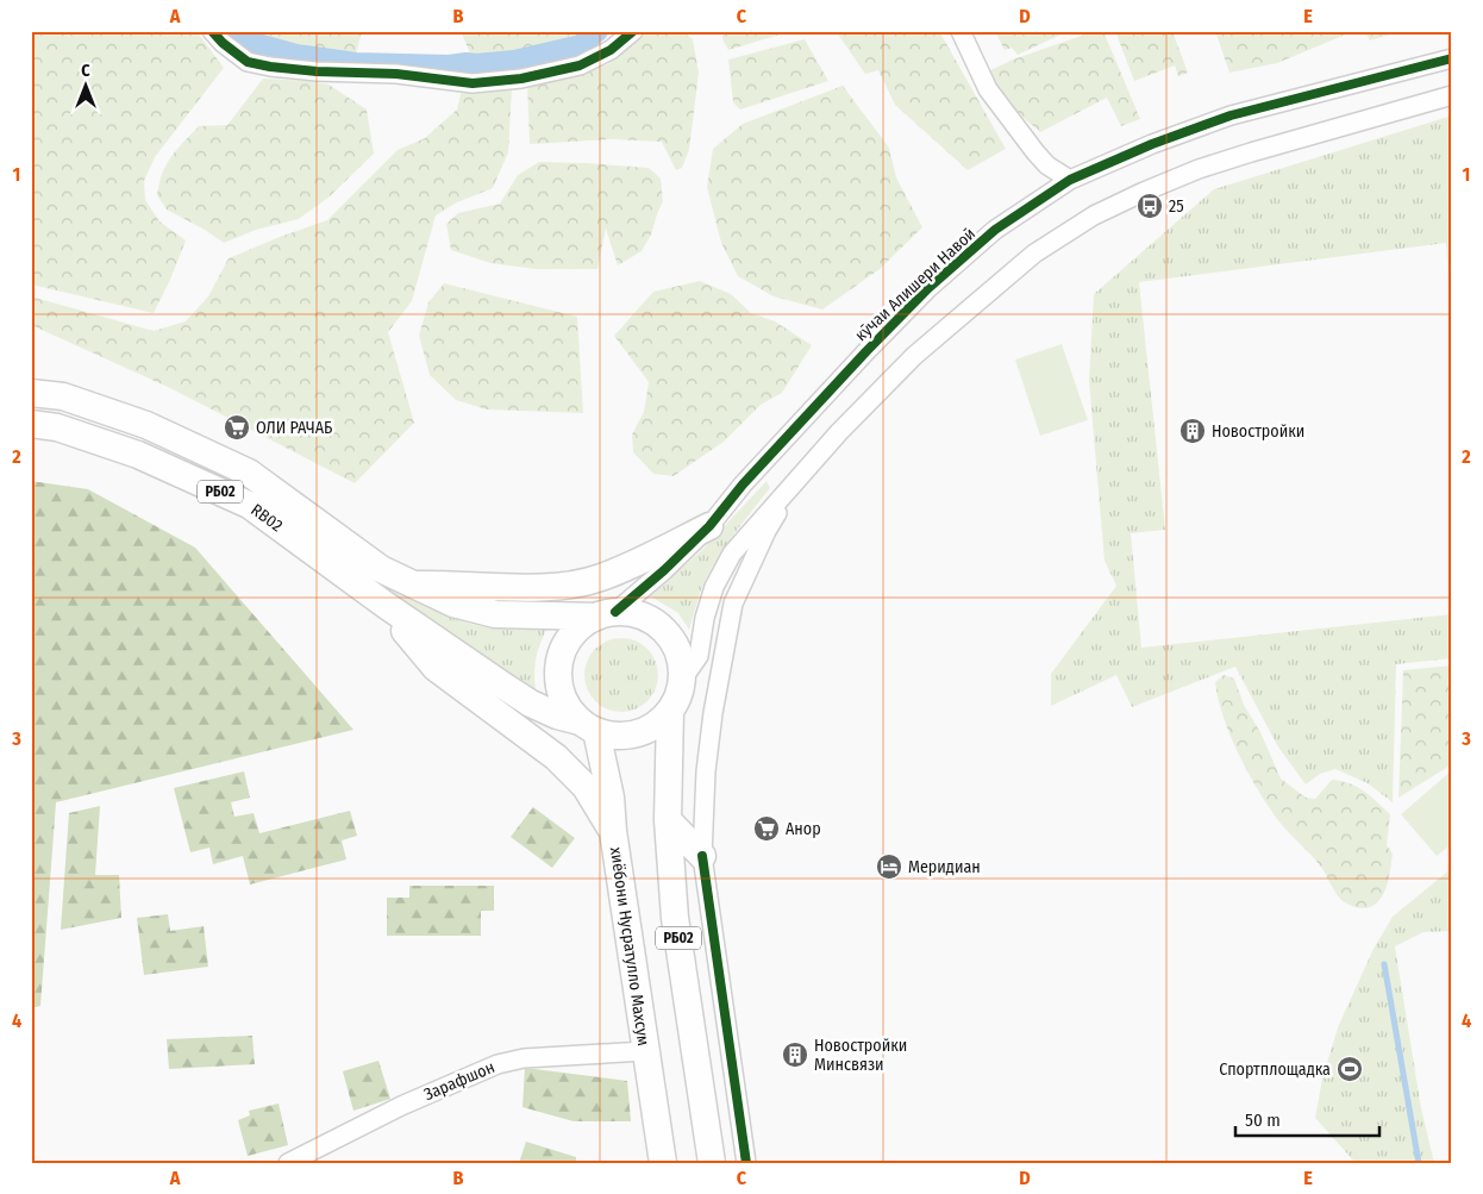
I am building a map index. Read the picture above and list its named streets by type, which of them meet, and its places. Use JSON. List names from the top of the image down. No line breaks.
{"streets":{"highway":["РБ02","RB02","хиёбони Нусратулло Махсум"],"street":["кӯчаи Алишери Навоӣ","Зарафшон"]},"crossings":[["кӯчаи Алишери Навоӣ","РБ02"],["кӯчаи Алишери Навоӣ","хиёбони Нусратулло Махсум"],["РБ02","RB02"],["РБ02","хиёбони Нусратулло Махсум"],["хиёбони Нусратулло Махсум","Зарафшон"]],"places":{"bus stop":["25"],"supermarket":["ОЛИ РАЧАБ","Анор"],"building":["Новостройки","Новостройки Минсвязи"],"hotel":["Меридиан"],"sports":["Спортплощадка"]},"scale_bar":"50 m","north":"top","grid":{"columns":["A","B","C","D","E"],"rows":["1","2","3","4"]}}
